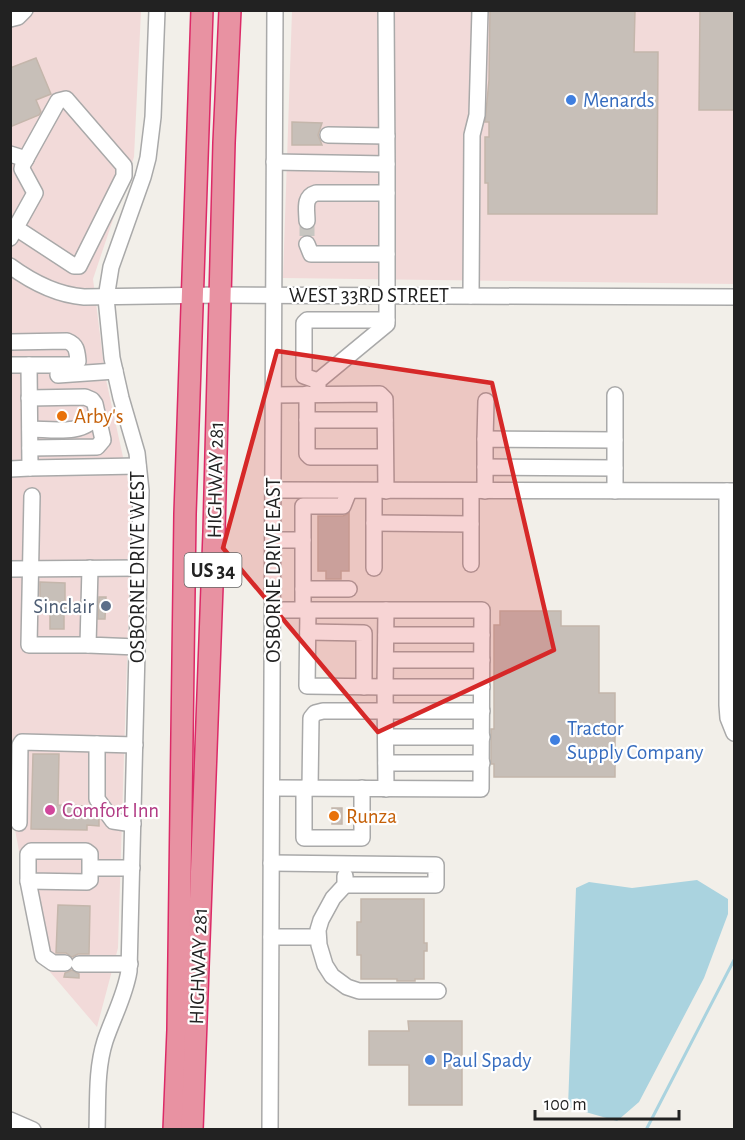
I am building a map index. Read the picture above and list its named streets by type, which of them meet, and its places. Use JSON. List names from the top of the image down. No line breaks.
{"streets":{"highway":["HIGHWAY 281","US 34"],"street":["WEST 33RD STREET","OSBORNE DRIVE WEST","OSBORNE DRIVE EAST"]},"crossings":[["WEST 33RD STREET","HIGHWAY 281"],["WEST 33RD STREET","OSBORNE DRIVE WEST"],["WEST 33RD STREET","OSBORNE DRIVE EAST"]],"places":["Menards","Arby's","Sinclair","Tractor Supply Company","Comfort Inn","Runza","Paul Spady"],"scale_bar":"100 m"}
